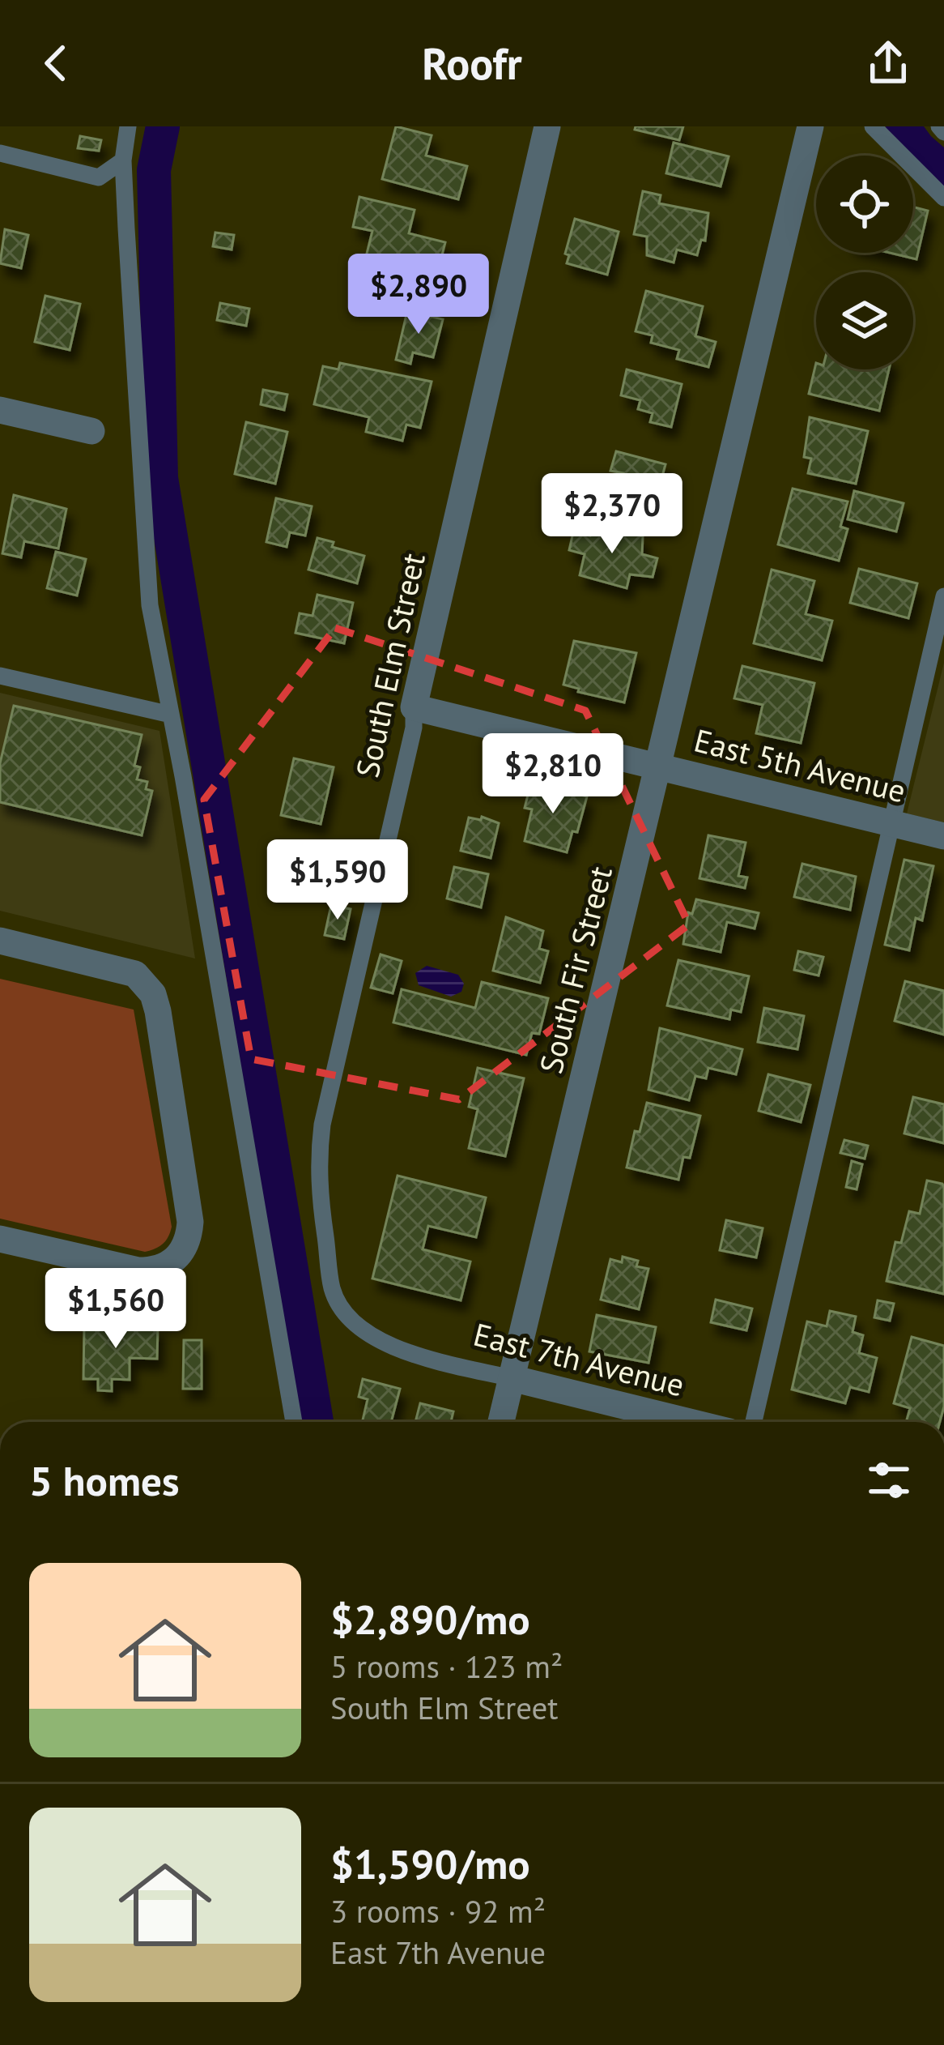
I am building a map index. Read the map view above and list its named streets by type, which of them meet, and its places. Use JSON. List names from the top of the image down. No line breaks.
{"streets":{"street":["South Elm Street","East 5th Avenue","South Fir Street","East 7th Avenue"]},"crossings":[["South Elm Street","East 5th Avenue"],["South Elm Street","East 7th Avenue"],["East 5th Avenue","South Fir Street"],["South Fir Street","East 7th Avenue"]],"page":{"header":"Roofr","price":["$2,890","$2,370","$2,810","$1,590","$1,560"],"heading":"5 homes","list":[{"name":"$2,890/mo","note":"5 rooms · 123 m² · South Elm Street"},{"name":"$1,590/mo","note":"3 rooms · 92 m² · East 7th Avenue"}]}}
